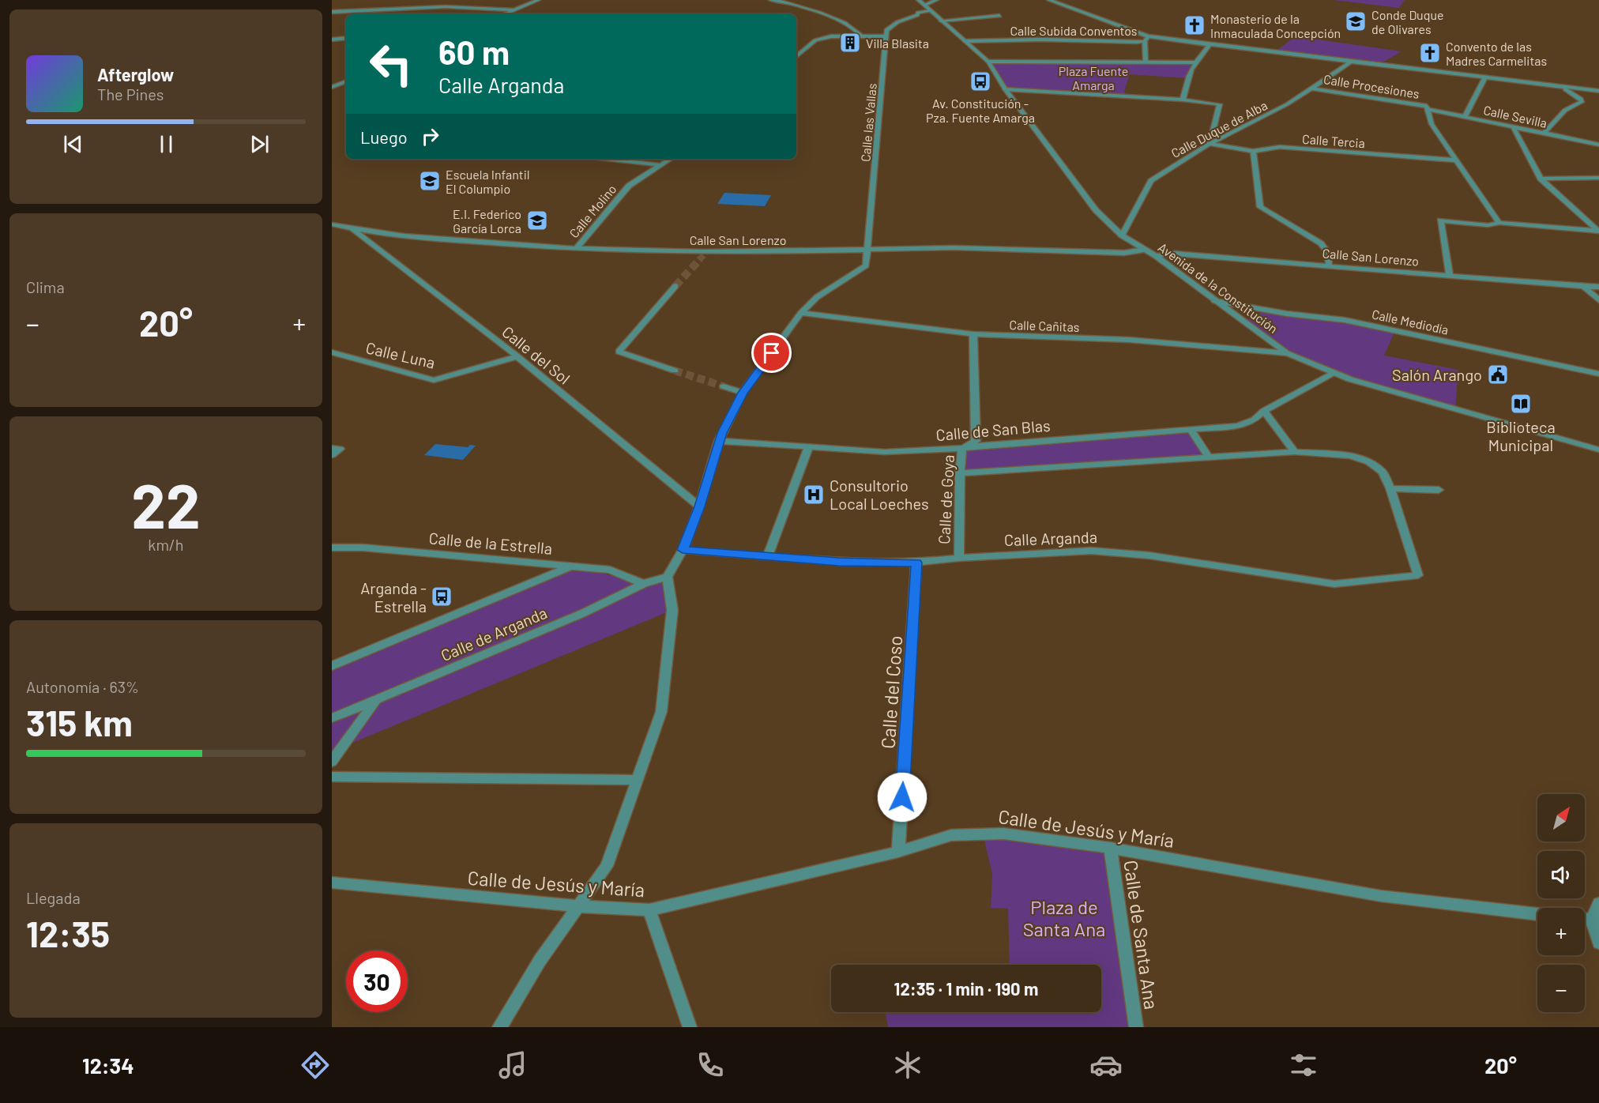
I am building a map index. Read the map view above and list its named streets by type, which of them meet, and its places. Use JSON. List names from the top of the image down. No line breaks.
{"streets":{"street":["Calle Subida Conventos","Calle Procesiones","Calle Sevilla","Calle las Vallas","Calle Duque de Alba","Calle Tercia","Calle Molino","Calle San Lorenzo","Avenida de la Constitución","Calle Mediodía","Calle Cañitas","Calle Luna","Calle del Sol","Calle de San Blas","Calle de Goya","Calle Arganda","Calle de la Estrella","Calle de Arganda","Calle del Coso","Calle de Jesús y María","Calle de Santa Ana"]},"crossings":[["Calle Subida Conventos","Calle Duque de Alba"],["Calle Subida Conventos","Avenida de la Constitución"],["Calle Procesiones","Calle Sevilla"],["Calle Procesiones","Calle Duque de Alba"],["Calle las Vallas","Calle San Lorenzo"],["Calle las Vallas","Calle Cañitas"],["Calle las Vallas","Calle del Sol"],["Calle las Vallas","Calle de San Blas"],["Calle las Vallas","Calle Arganda"],["Calle las Vallas","Calle de Arganda"],["Calle Duque de Alba","Calle Tercia"],["Calle Duque de Alba","Avenida de la Constitución"],["Calle Molino","Calle San Lorenzo"],["Calle San Lorenzo","Avenida de la Constitución"],["Calle San Lorenzo","Calle del Sol"],["Avenida de la Constitución","Calle Mediodía"],["Avenida de la Constitución","Calle Cañitas"],["Avenida de la Constitución","Calle de San Blas"],["Calle Cañitas","Calle de Goya"],["Calle Luna","Calle del Sol"],["Calle de San Blas","Calle de Goya"],["Calle de Goya","Calle Arganda"],["Calle Arganda","Calle del Coso"],["Calle de la Estrella","Calle de Arganda"],["Calle del Coso","Calle de Jesús y María"],["Calle de Jesús y María","Calle de Santa Ana"]],"parks":["Plaza Fuente Amarga","Plaza de Santa Ana"],"places":{"school or university":["Conde Duque de Olivares","Escuela Infantil El Columpio","E.I. Federico García Lorca"],"church":["Monasterio de la Inmaculada Concepción","Convento de las Madres Carmelitas"],"building":["Villa Blasita"],"bus stop":["Av. Constitución - Pza. Fuente Amarga","Arganda - Estrella"],"public building":["Salón Arango"],"library":["Biblioteca Municipal"],"hospital":["Consultorio Local Loeches"]},"north":"top right","page":{"turn":["60 m","Calle Arganda"],"song":["Afterglow","The Pines"],"then":"Luego","tile":["Clima",["22","km/h"],["Autonomía · 63%","315 km"],["Llegada","12:35"]],"heat":["−","20°","+"],"map_buttons":["+","−"],"limit":"30","trip":"12:35 · 1 min · 190 m","tabs":["12:34","20°"]}}
